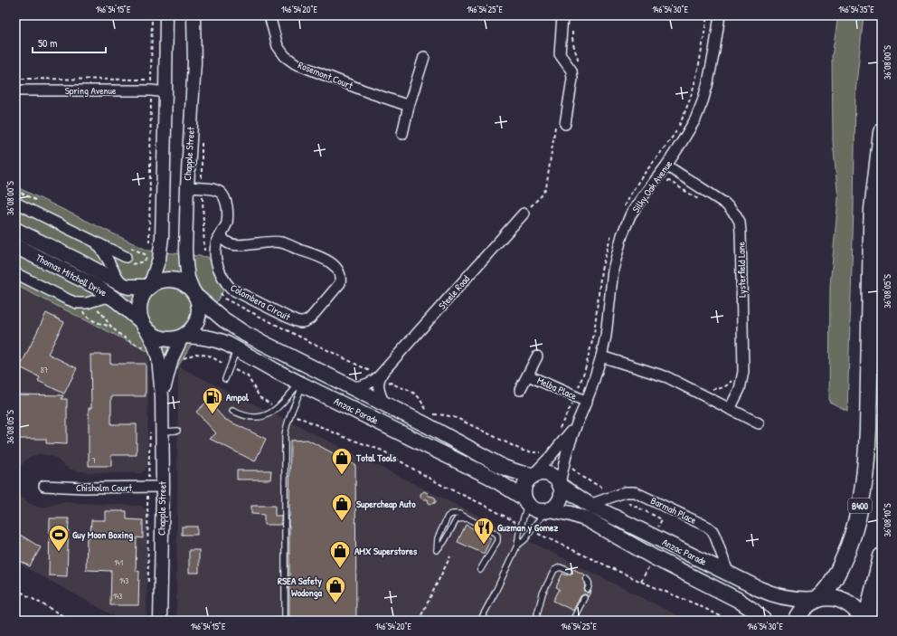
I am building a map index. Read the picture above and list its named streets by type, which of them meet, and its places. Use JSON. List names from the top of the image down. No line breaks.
{"streets":{"main road":["Thomas Mitchell Drive","Anzac Parade","B400"],"street":["Rosemont Court","Spring Avenue","Chapple Street","Silky Oak Avenue","Lysterfield Lane","Steele Road","Colombera Circuit","Melba Place","Chisholm Court","Barmah Place"]},"crossings":[["Chapple Street","Thomas Mitchell Drive"],["Chapple Street","Colombera Circuit"],["Chapple Street","Anzac Parade"],["Chapple Street","Chisholm Court"],["Silky Oak Avenue","Lysterfield Lane"],["Silky Oak Avenue","Melba Place"],["Silky Oak Avenue","Anzac Parade"],["Thomas Mitchell Drive","Anzac Parade"],["Steele Road","Anzac Parade"],["Anzac Parade","B400"],["Anzac Parade","Barmah Place"]],"places":{"fuel station":["Ampol"],"shop":["Total Tools","Supercheap Auto","AMX Superstores","RSEA Safety Wodonga"],"restaurant":["Guzman y Gomez"],"sports":["Guy Moon Boxing"]},"house_numbers":["87","7","141","143","143"],"scale_bar":"50 m","coordinates":["146°54'15\"E","146°54'20\"E","146°54'25\"E","146°54'30\"E","146°54'35\"E","36°08'00\"S","36°08'05\"S","36°08'10\"S"]}
